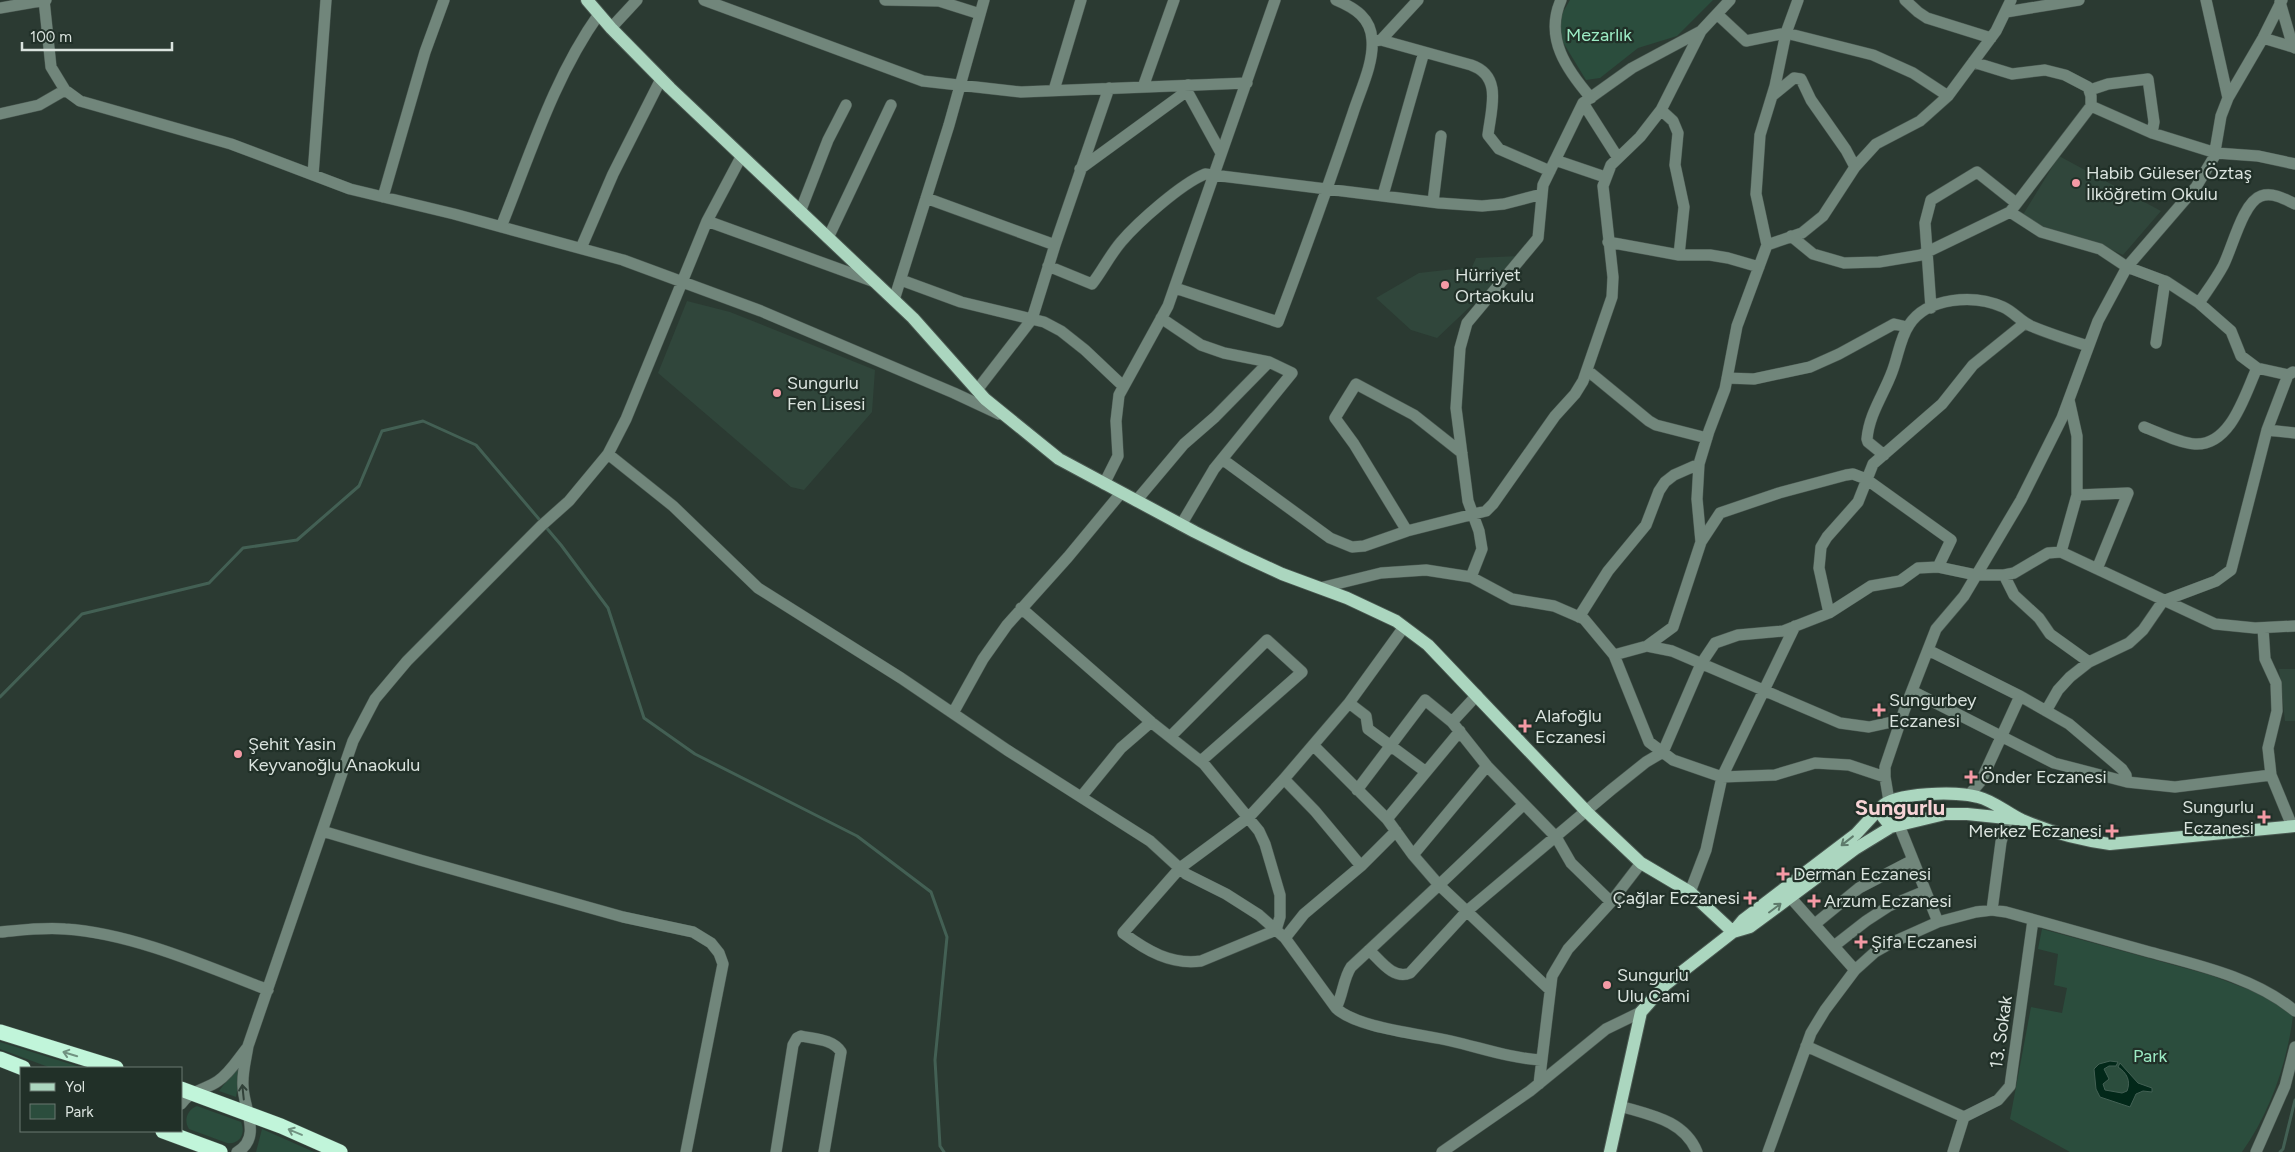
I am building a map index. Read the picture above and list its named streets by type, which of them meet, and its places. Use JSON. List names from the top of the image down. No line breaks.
{"streets":{"street":["13. Sokak"]},"districts":["Sungurlu"],"parks":["Mezarlık","Park"],"places":{"other":["Habib Güleser Öztaş İlköğretim Okulu","Hürriyet Ortaokulu","Sungurlu Fen Lisesi","Şehit Yasin Keyvanoğlu Anaokulu","Sungurlu Ulu Cami"],"health":["Sungurbey Eczanesi","Alafoğlu Eczanesi","Önder Eczanesi","Sungurlu Eczanesi","Merkez Eczanesi","Derman Eczanesi","Çağlar Eczanesi","Arzum Eczanesi","Şifa Eczanesi"]},"legend":["Yol","Park"],"scale_bar":"100 m"}
